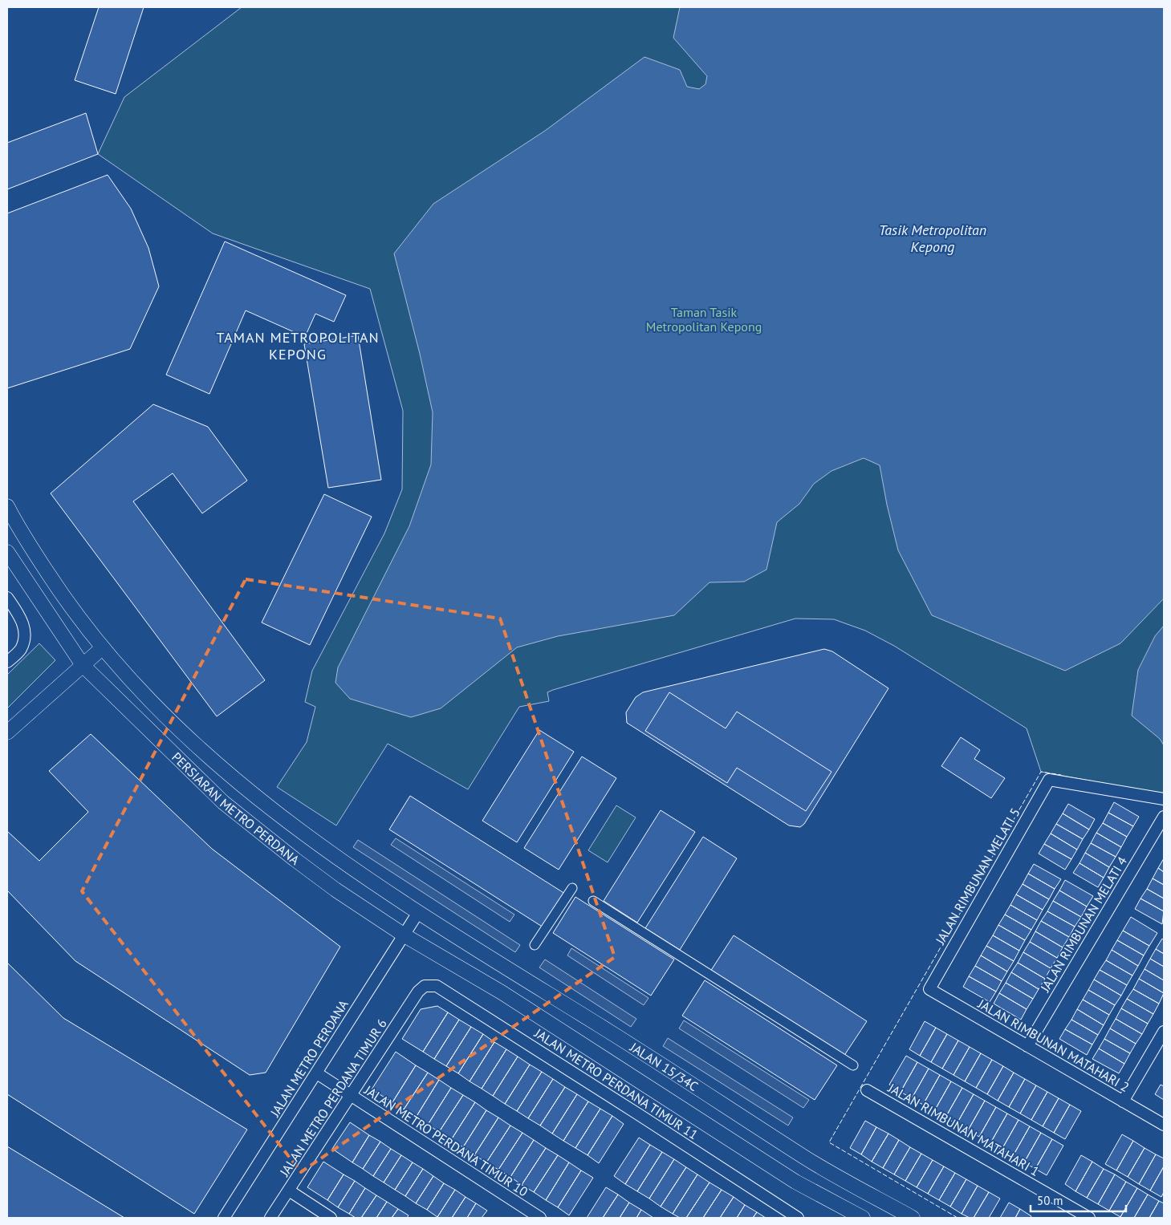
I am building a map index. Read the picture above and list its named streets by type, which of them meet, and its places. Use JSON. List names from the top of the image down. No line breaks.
{"streets":{"street":["PERSIARAN METRO PERDANA","JALAN RIMBUNAN MELATI 5","JALAN RIMBUNAN MELATI 4","JALAN RIMBUNAN MATAHARI 2","JALAN METRO PERDANA","JALAN 15/34C","JALAN METRO PERDANA TIMUR 11","JALAN METRO PERDANA TIMUR 6","JALAN RIMBUNAN MATAHARI 1","JALAN METRO PERDANA TIMUR 10"]},"crossings":[["PERSIARAN METRO PERDANA","JALAN METRO PERDANA"],["PERSIARAN METRO PERDANA","JALAN 15/34C"],["JALAN RIMBUNAN MELATI 5","JALAN RIMBUNAN MATAHARI 2"],["JALAN RIMBUNAN MELATI 4","JALAN RIMBUNAN MATAHARI 2"],["JALAN METRO PERDANA","JALAN 15/34C"],["JALAN METRO PERDANA","JALAN METRO PERDANA TIMUR 10"],["JALAN METRO PERDANA TIMUR 11","JALAN METRO PERDANA TIMUR 6"],["JALAN METRO PERDANA TIMUR 6","JALAN METRO PERDANA TIMUR 10"]],"districts":["TAMAN METROPOLITAN KEPONG"],"water":["Tasik Metropolitan Kepong"],"parks":["Taman Tasik Metropolitan Kepong"],"scale_bar":"50 m"}
